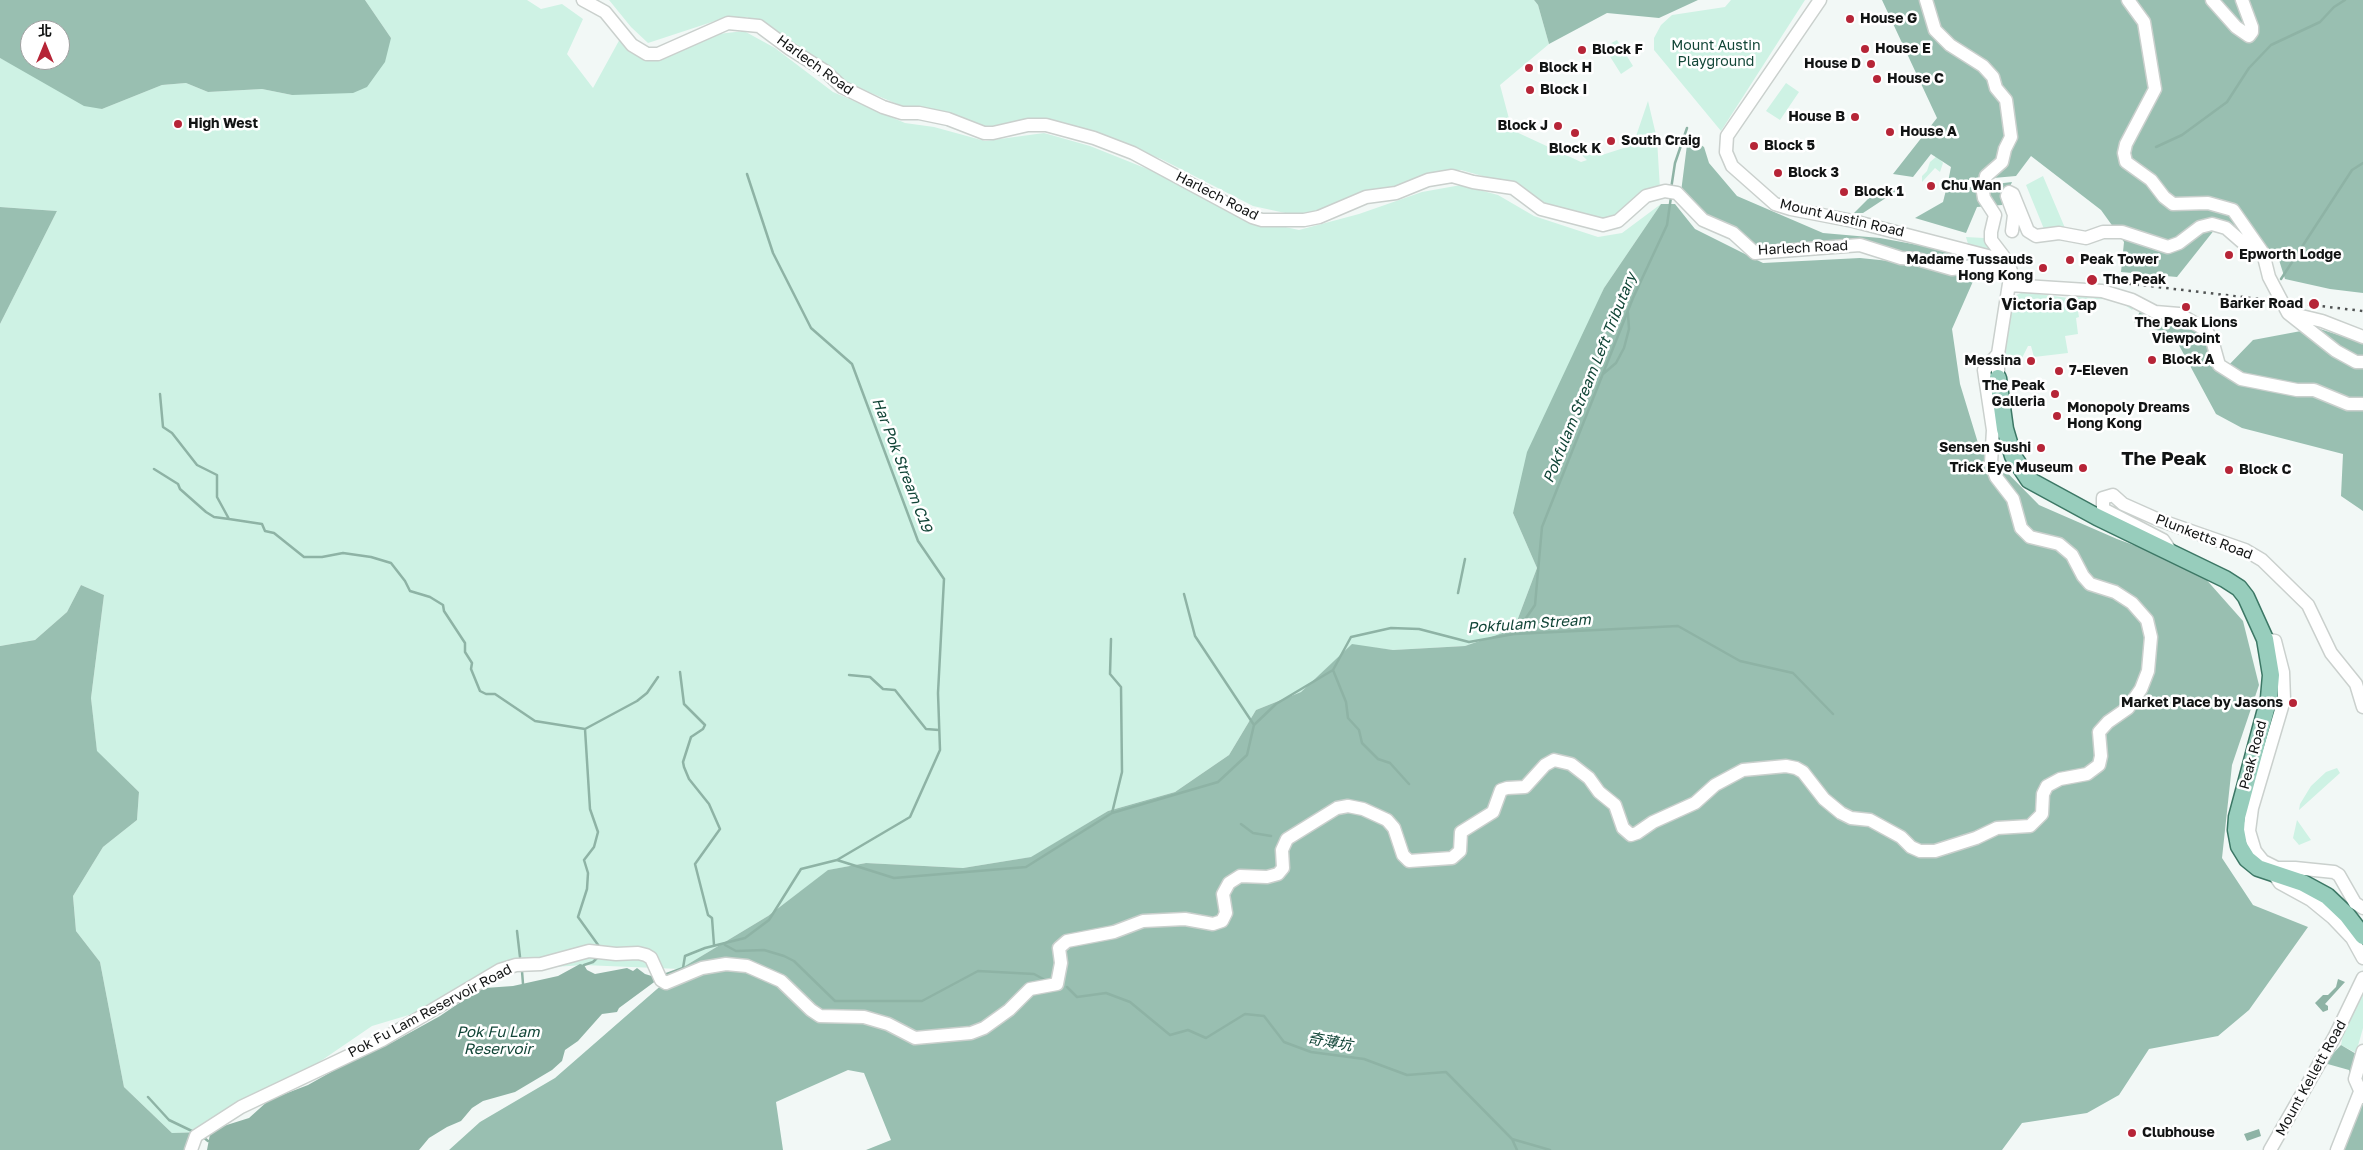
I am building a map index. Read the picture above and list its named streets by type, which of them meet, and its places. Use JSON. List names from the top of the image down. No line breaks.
{"streets":{"main road":["Peak Road"],"street":["Harlech Road","Mount Austin Road","Plunketts Road","Pok Fu Lam Reservoir Road","Mount Kellett Road"]},"crossings":[["Harlech Road","Mount Austin Road"],["Harlech Road","Peak Road"],["Mount Austin Road","Peak Road"],["Plunketts Road","Peak Road"],["Peak Road","Pok Fu Lam Reservoir Road"]],"districts":["Victoria Gap","The Peak"],"water":["Pokfulam Stream Left Tributary","Har Pok Stream C19","Pokfulam Stream","Pok Fu Lam Reservoir","奇薄坑"],"parks":["Mount Austin Playground"],"places":["House G","House E","Block F","House D","Block H","House C","Block I","House B","High West","Block J","House A","Block K","South Craig","Block 5","Block 3","Chu Wan","Block 1","Epworth Lodge","Peak Tower","Madame Tussauds Hong Kong","The Peak","Barker Road","The Peak Lions Viewpoint","Block A","Messina","7-Eleven","The Peak Galleria","Monopoly Dreams Hong Kong","Sensen Sushi","Trick Eye Museum","Block C","Market Place by Jasons","Clubhouse"],"north":"top"}
